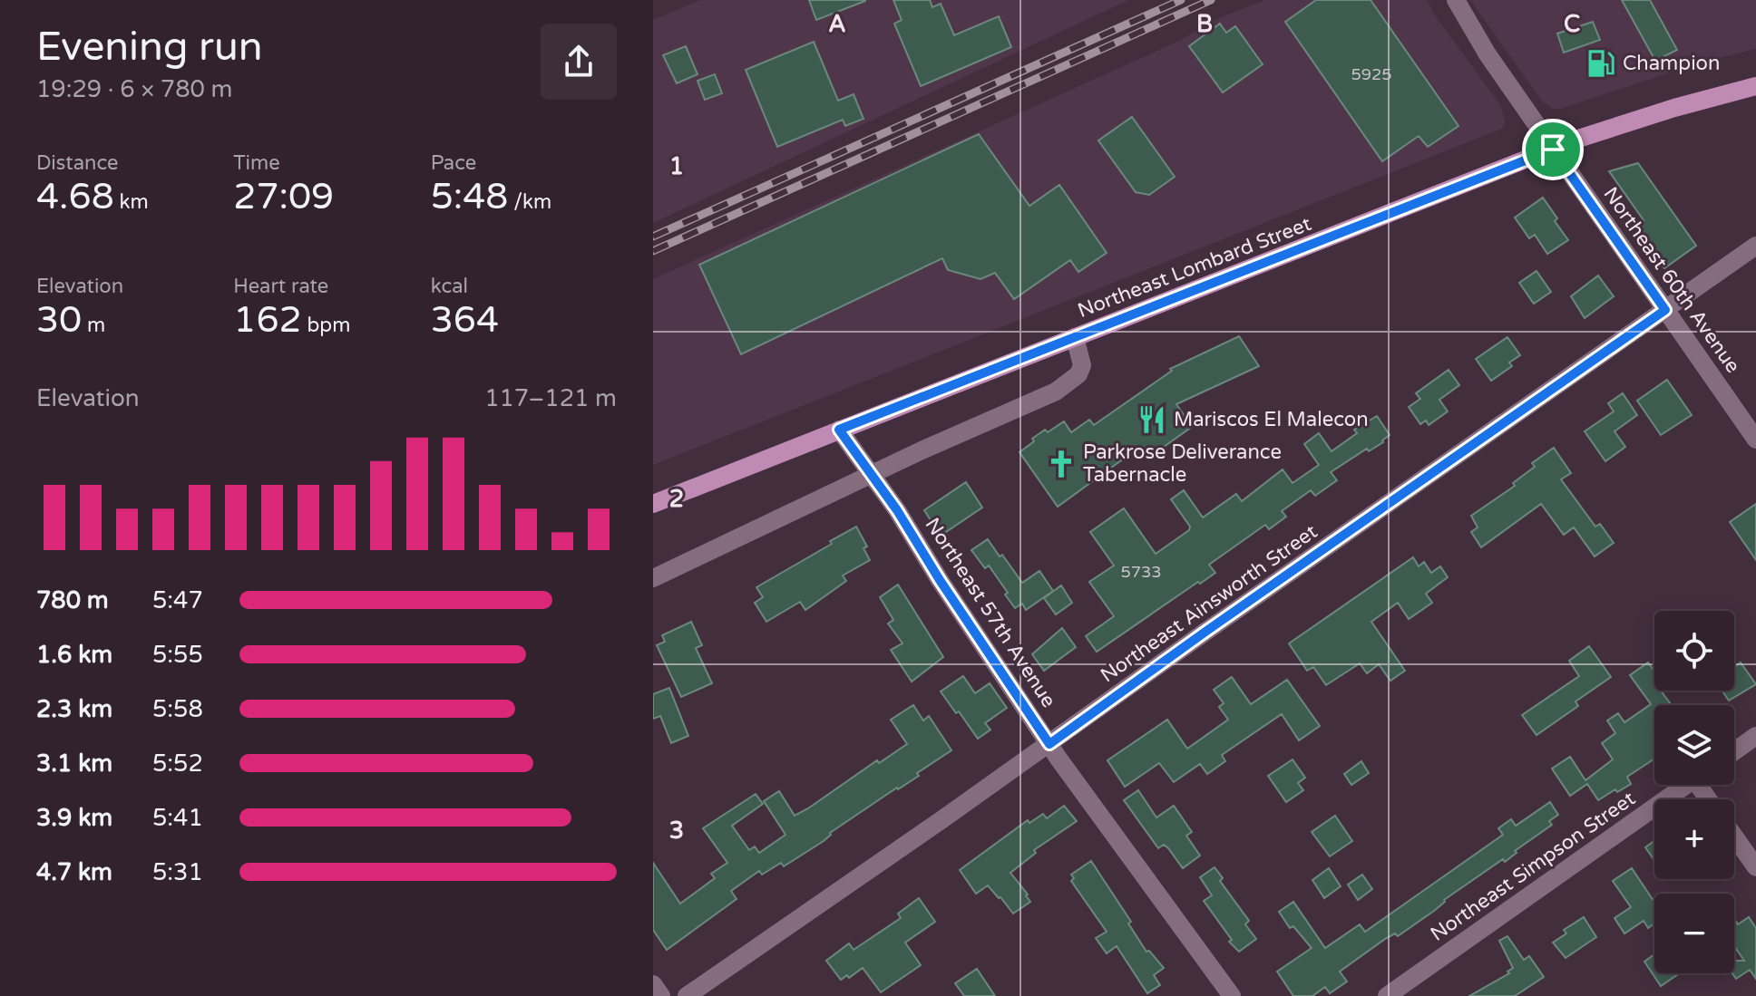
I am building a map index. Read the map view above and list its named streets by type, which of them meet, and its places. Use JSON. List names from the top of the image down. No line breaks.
{"streets":{"main road":["Northeast Lombard Street"],"street":["Northeast 60th Avenue","Northeast Ainsworth Street","Northeast 57th Avenue","Northeast Simpson Street"]},"crossings":[["Northeast Lombard Street","Northeast 60th Avenue"],["Northeast Lombard Street","Northeast 57th Avenue"],["Northeast 60th Avenue","Northeast Ainsworth Street"],["Northeast Ainsworth Street","Northeast 57th Avenue"]],"places":{"fuel station":["Champion"],"restaurant":["Mariscos El Malecon"],"church":["Parkrose Deliverance Tabernacle"]},"house_numbers":["5925","5733"],"page":{"heading":["Evening run","19:29 · 6 × 780 m"],"stats":[["Distance","4.68 km"],["Time","27:09"],["Pace","5:48 /km"],["Elevation","30 m"],["Heart rate","162 bpm"],["kcal","364"]],"chart":["Elevation","117–121 m"],"list":[{"name":"780 m","note":"5:47"},{"name":"1.6 km","note":"5:55"},{"name":"2.3 km","note":"5:58"},{"name":"3.1 km","note":"5:52"},{"name":"3.9 km","note":"5:41"},{"name":"4.7 km","note":"5:31"}],"map_buttons":["+","−"]},"grid":{"columns":["A","B","C"],"rows":["1","2","3"]}}
